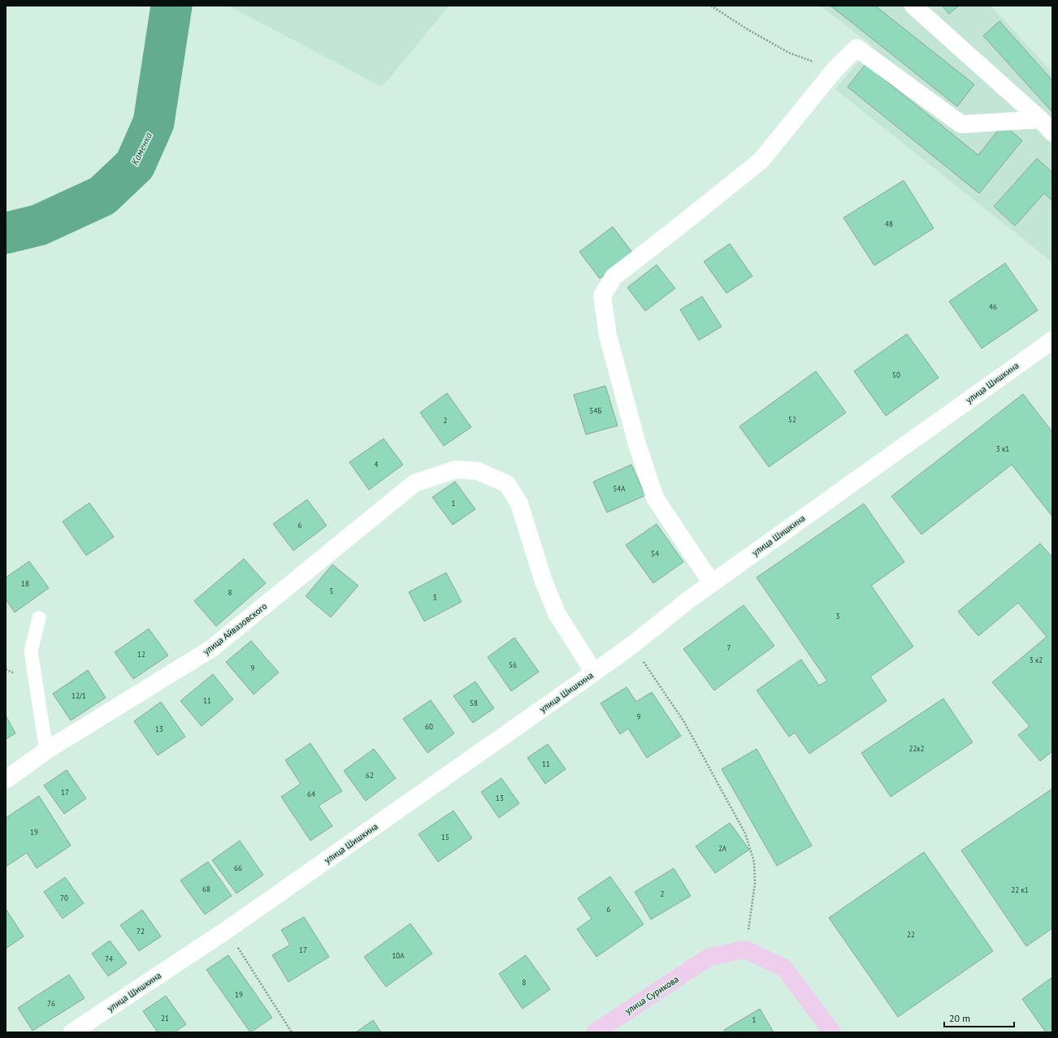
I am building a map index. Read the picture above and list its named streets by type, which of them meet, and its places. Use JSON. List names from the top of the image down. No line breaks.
{"streets":{"street":["улица Шишкина","улица Айвазовского","улица Сурикова"]},"crossings":[["улица Шишкина","улица Айвазовского"]],"water":["Каменка"],"house_numbers":["48","46","50","54Б","52","2","3 к1","4","54А","1","6","54","18","5","8","3","3","7","12","3 к2","56","9","12/1","11","58","9","60","13","22к2","11","62","17","64","13","19","15","2А","66","68","22 к1","2","70","6","72","22","17","10А","74","8","19","76","21","1"],"scale_bar":"20 m"}
